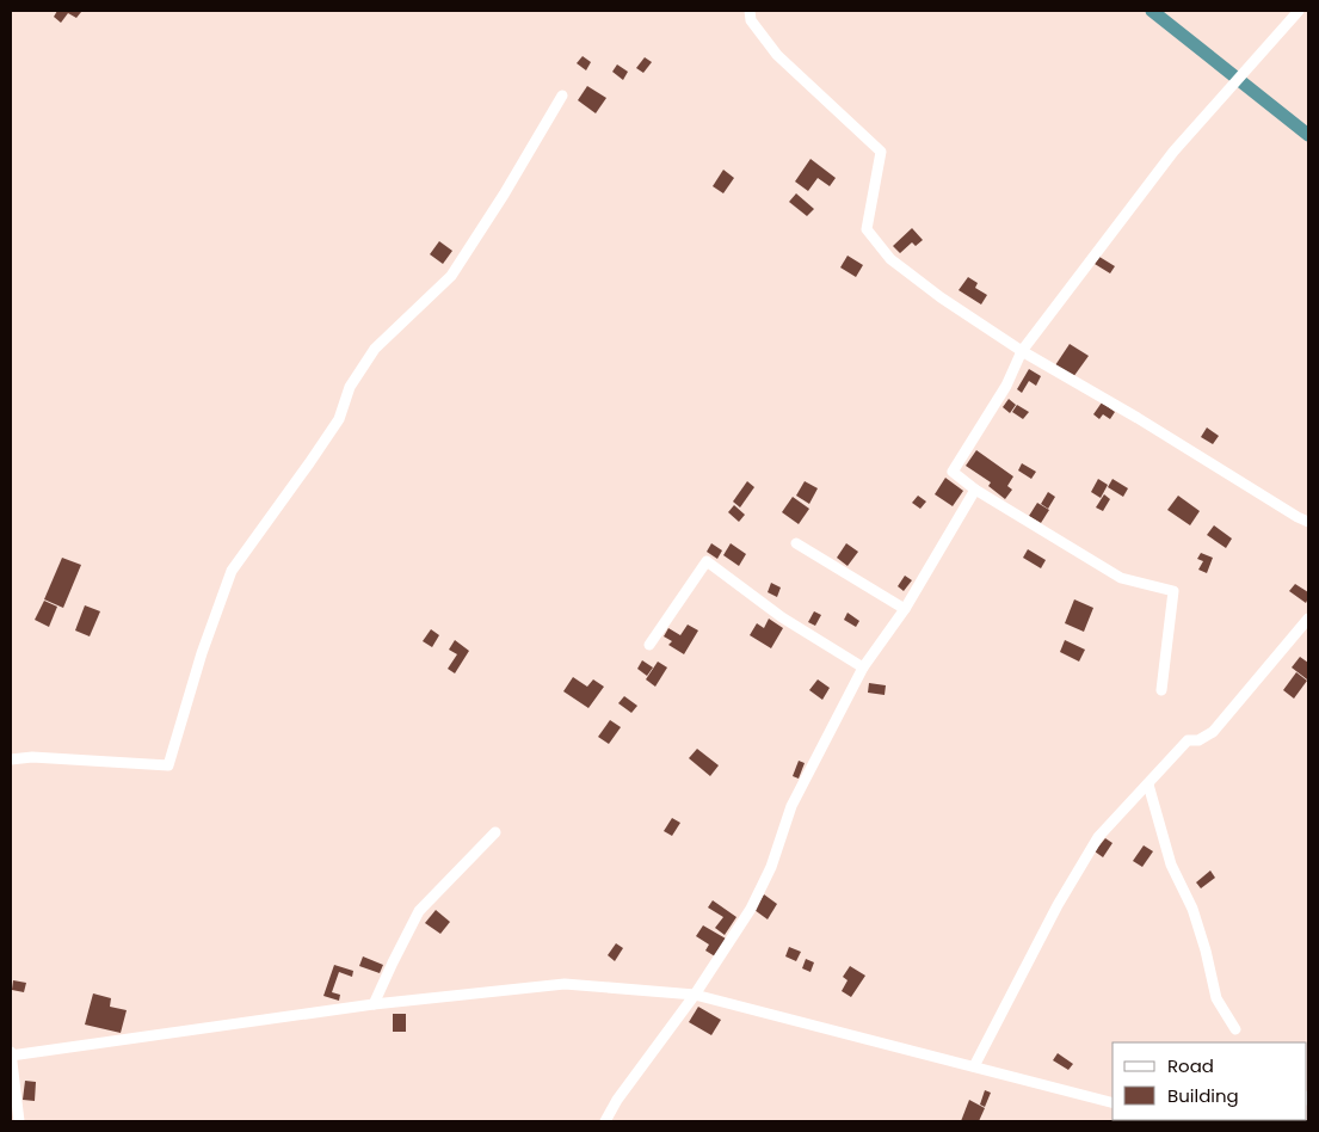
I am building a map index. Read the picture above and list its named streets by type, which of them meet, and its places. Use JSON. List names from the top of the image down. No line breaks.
{"legend":["Road","Building"]}
